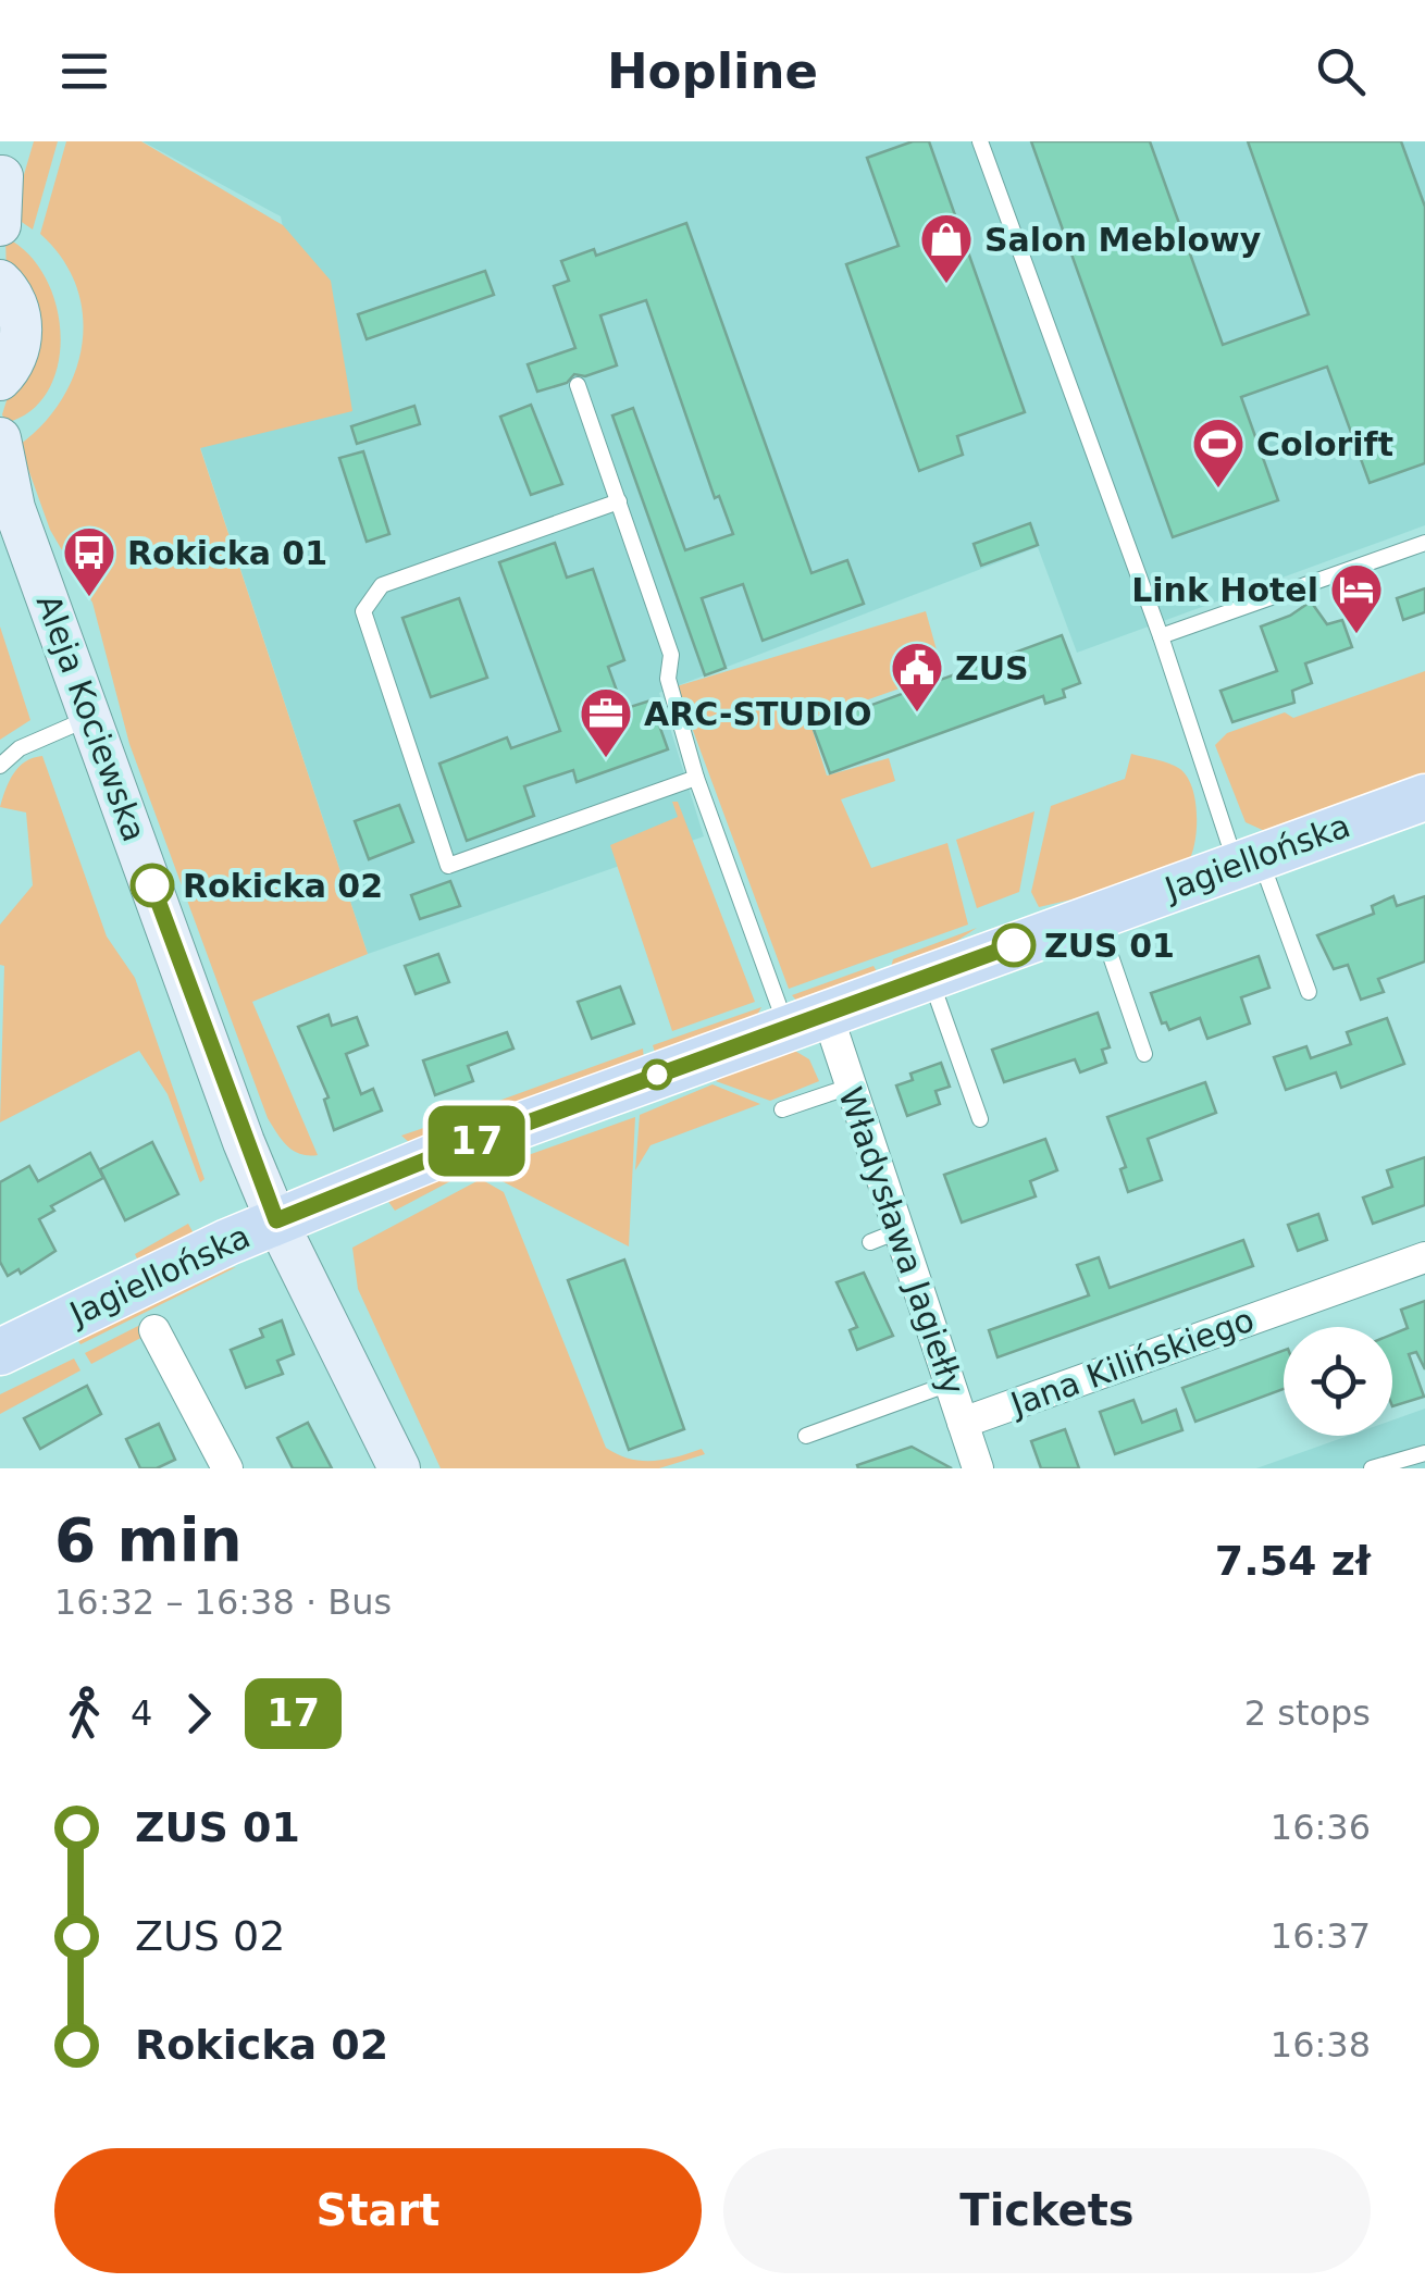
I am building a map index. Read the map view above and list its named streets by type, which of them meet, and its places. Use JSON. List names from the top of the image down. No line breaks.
{"streets":{"main road":["Jagiellońska"],"street":["Aleja Kociewska","Władysława Jagiełły","Jana Kilińskiego"]},"crossings":[["Aleja Kociewska","Jagiellońska"],["Jagiellońska","Władysława Jagiełły"],["Władysława Jagiełły","Jana Kilińskiego"]],"places":{"shop":["Salon Meblowy"],"sports":["Colorift"],"bus stop":["Rokicka 01"],"hotel":["Link Hotel"],"public building":["ZUS"],"office":["ARC-STUDIO"],"other":["Rokicka 02","ZUS 01"]},"lines":["bus line 17"],"page":{"header":"Hopline","on_map":"17","heading":["6 min","16:32 – 16:38 · Bus","7.54 zł"],"legs":["4","17","2 stops"],"list":[{"name":"ZUS 01","value":"16:36"},{"name":"ZUS 02","value":"16:37"},{"name":"Rokicka 02","value":"16:38"}],"buttons":["Start","Tickets"]}}
